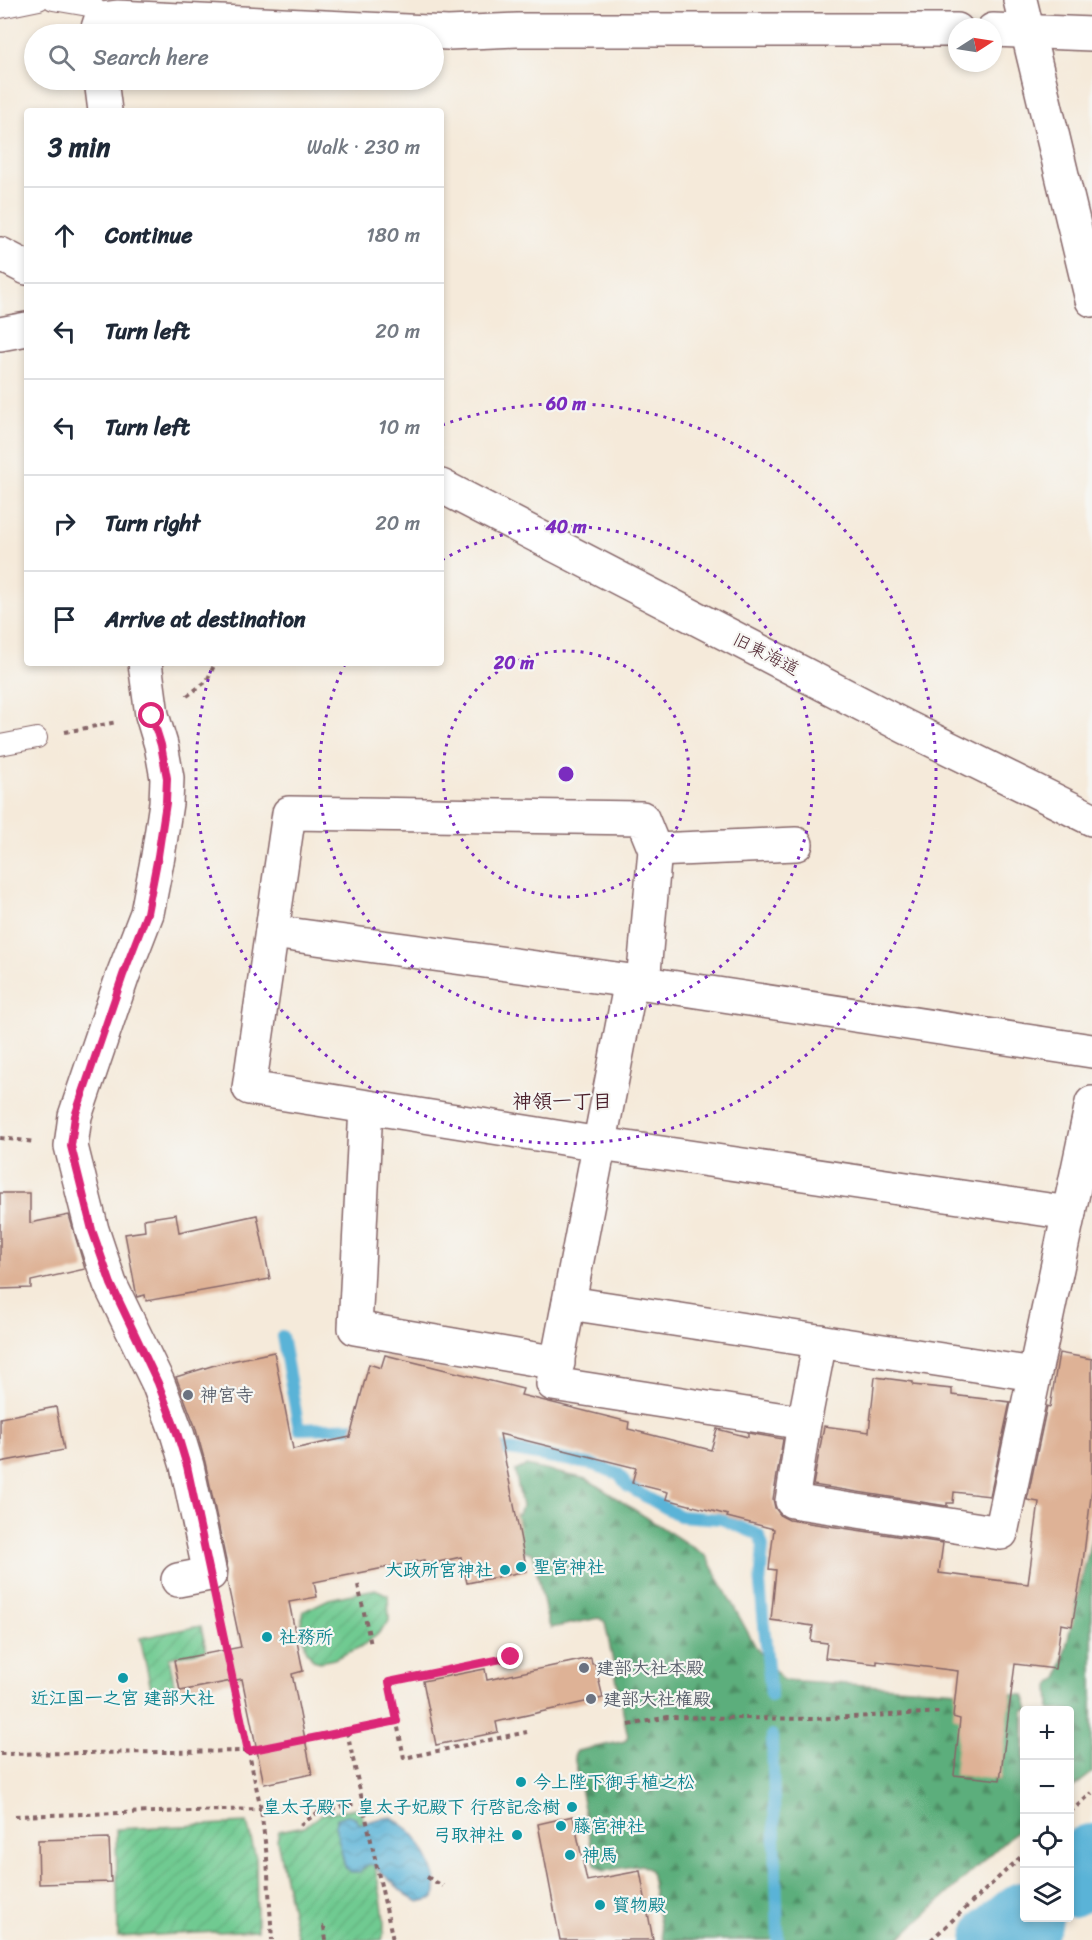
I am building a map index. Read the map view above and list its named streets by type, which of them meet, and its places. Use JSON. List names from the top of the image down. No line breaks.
{"streets":{"street":["旧東海道"]},"districts":["神領一丁目"],"places":["神宮寺","聖宮神社","大政所宮神社","社務所","建部大社本殿","近江国一之宮 建部大社","建部大社権殿","今上陛下御手植之松","皇太子殿下 皇太子妃殿下 行啓記念樹","藤宮神社","弓取神社","神馬","寳物殿"],"north":"right","page":{"search":"Search here","heading":["3 min","Walk · 230 m"],"list":[["Continue","180 m"],["Turn left","20 m"],["Turn left","10 m"],["Turn right","20 m"],"Arrive at destination"],"map_buttons":["+","−"]},"rings":["60 m","40 m","20 m"]}
